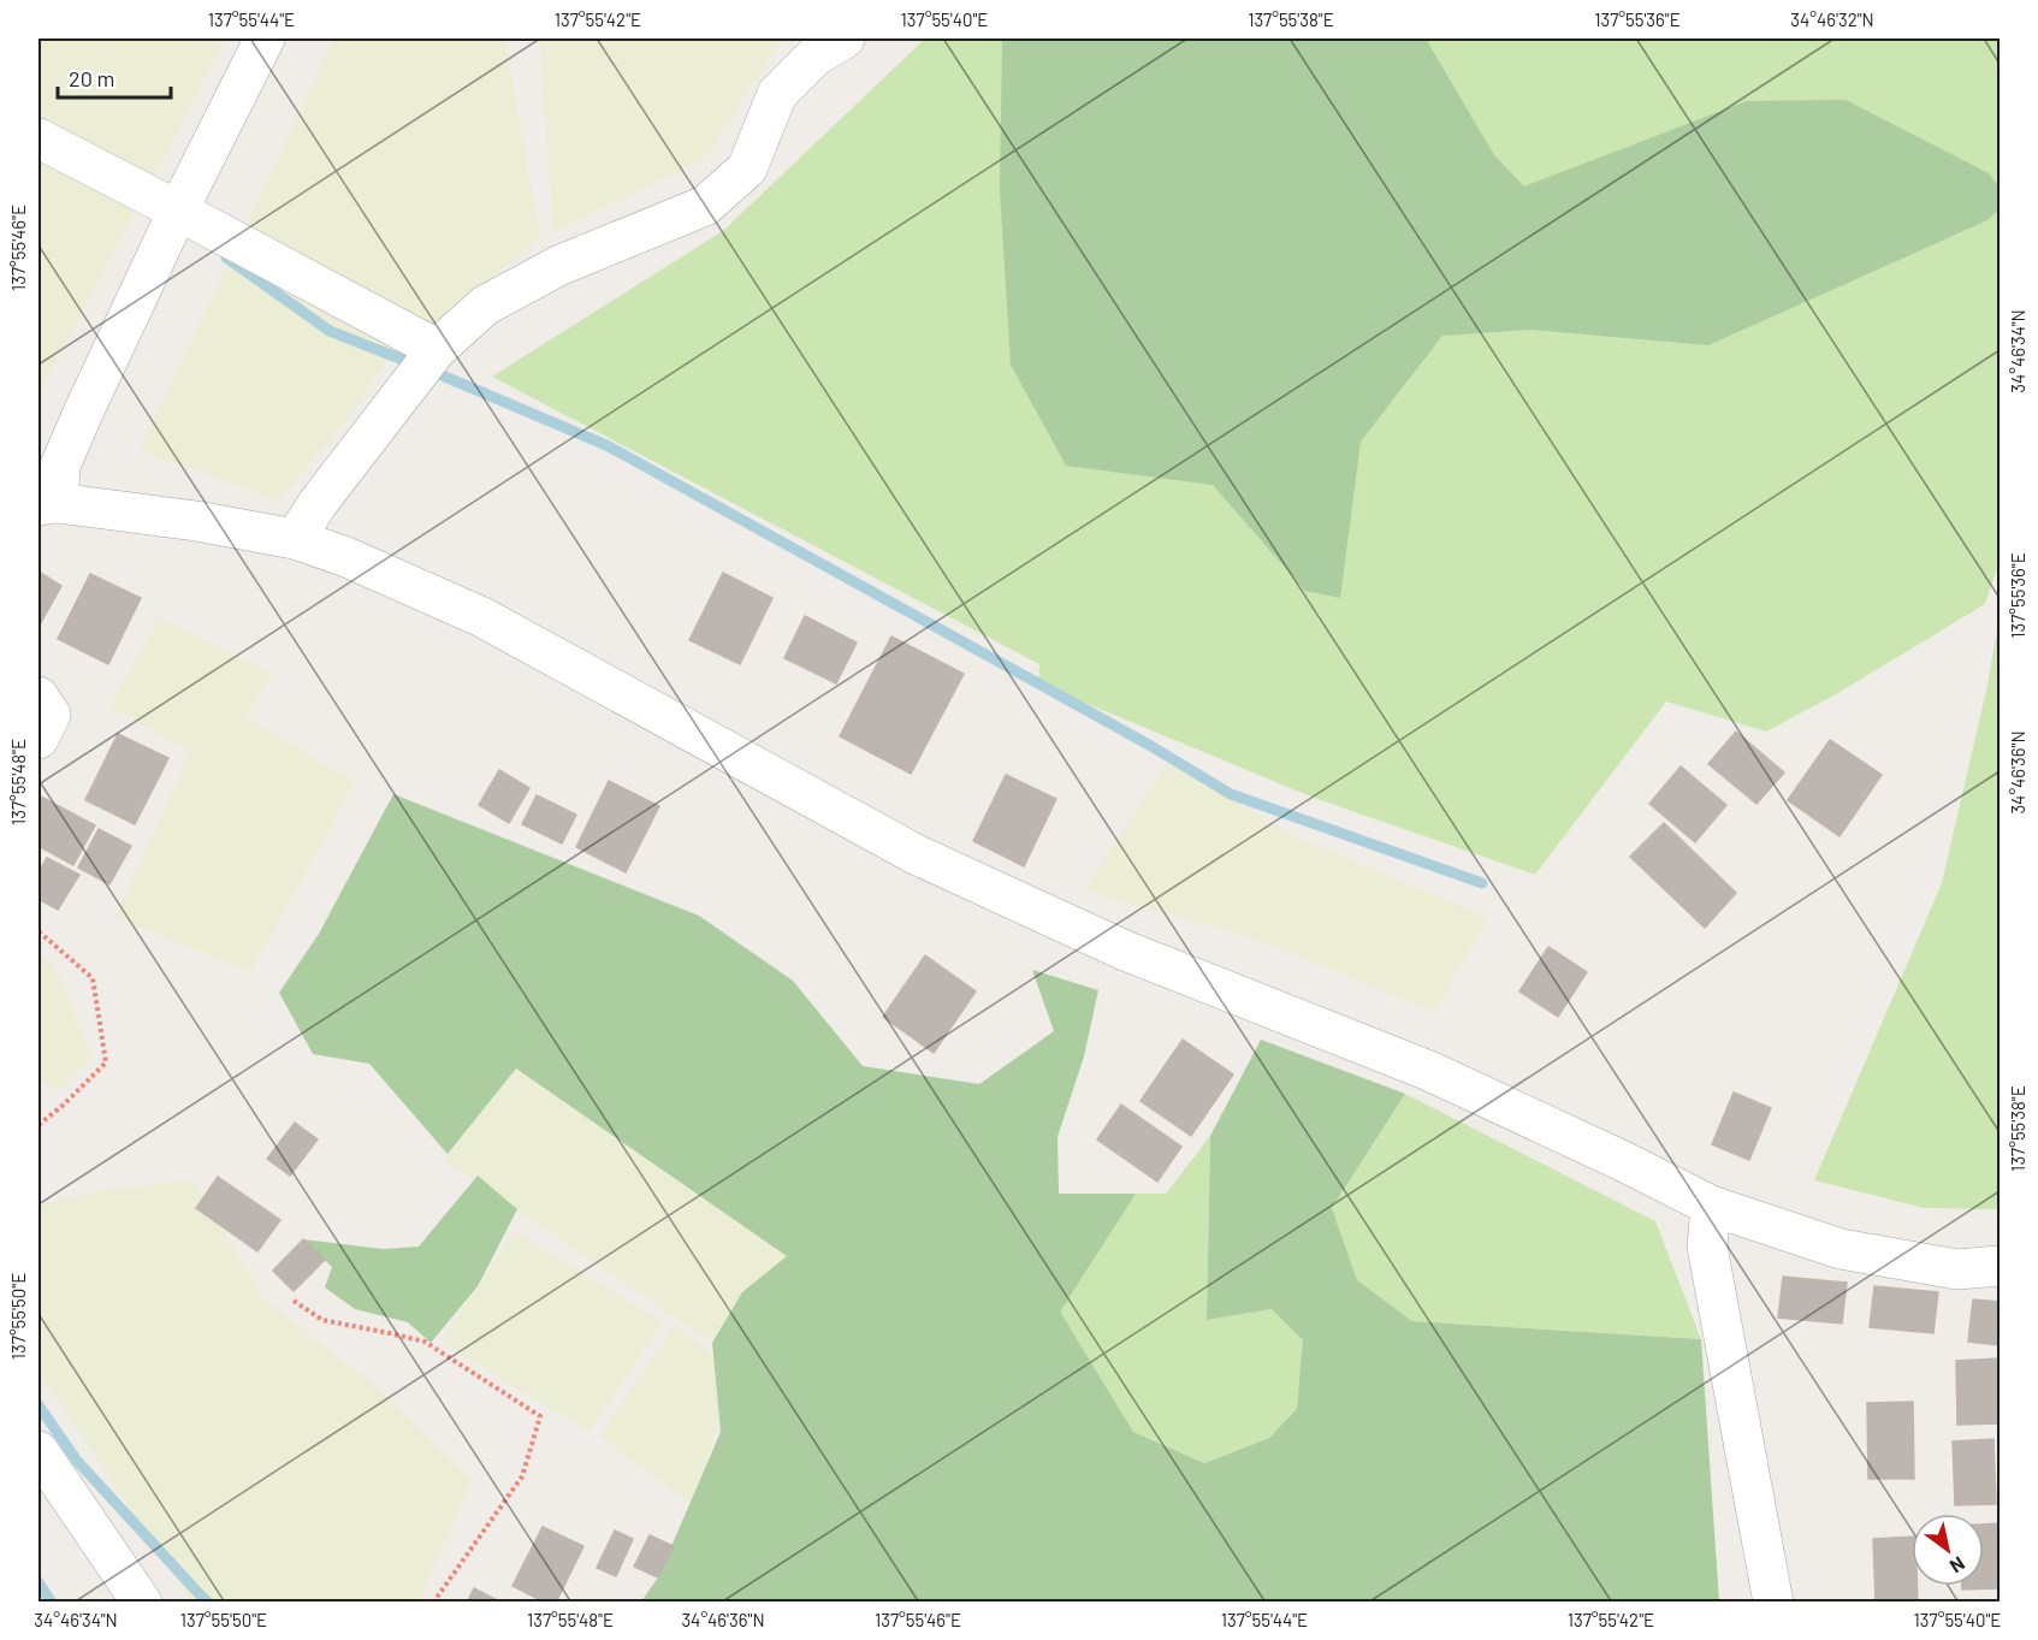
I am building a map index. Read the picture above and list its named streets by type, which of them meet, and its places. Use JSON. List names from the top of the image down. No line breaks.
{"scale_bar":"20 m","north":"bottom right","coordinates":["137°55'44\"E","137°55'42\"E","137°55'40\"E","137°55'38\"E","137°55'36\"E","34°46'32\"N","137°55'46\"E","34°46'34\"N","34°46'36\"N","137°55'48\"E","137°55'50\"E"]}
